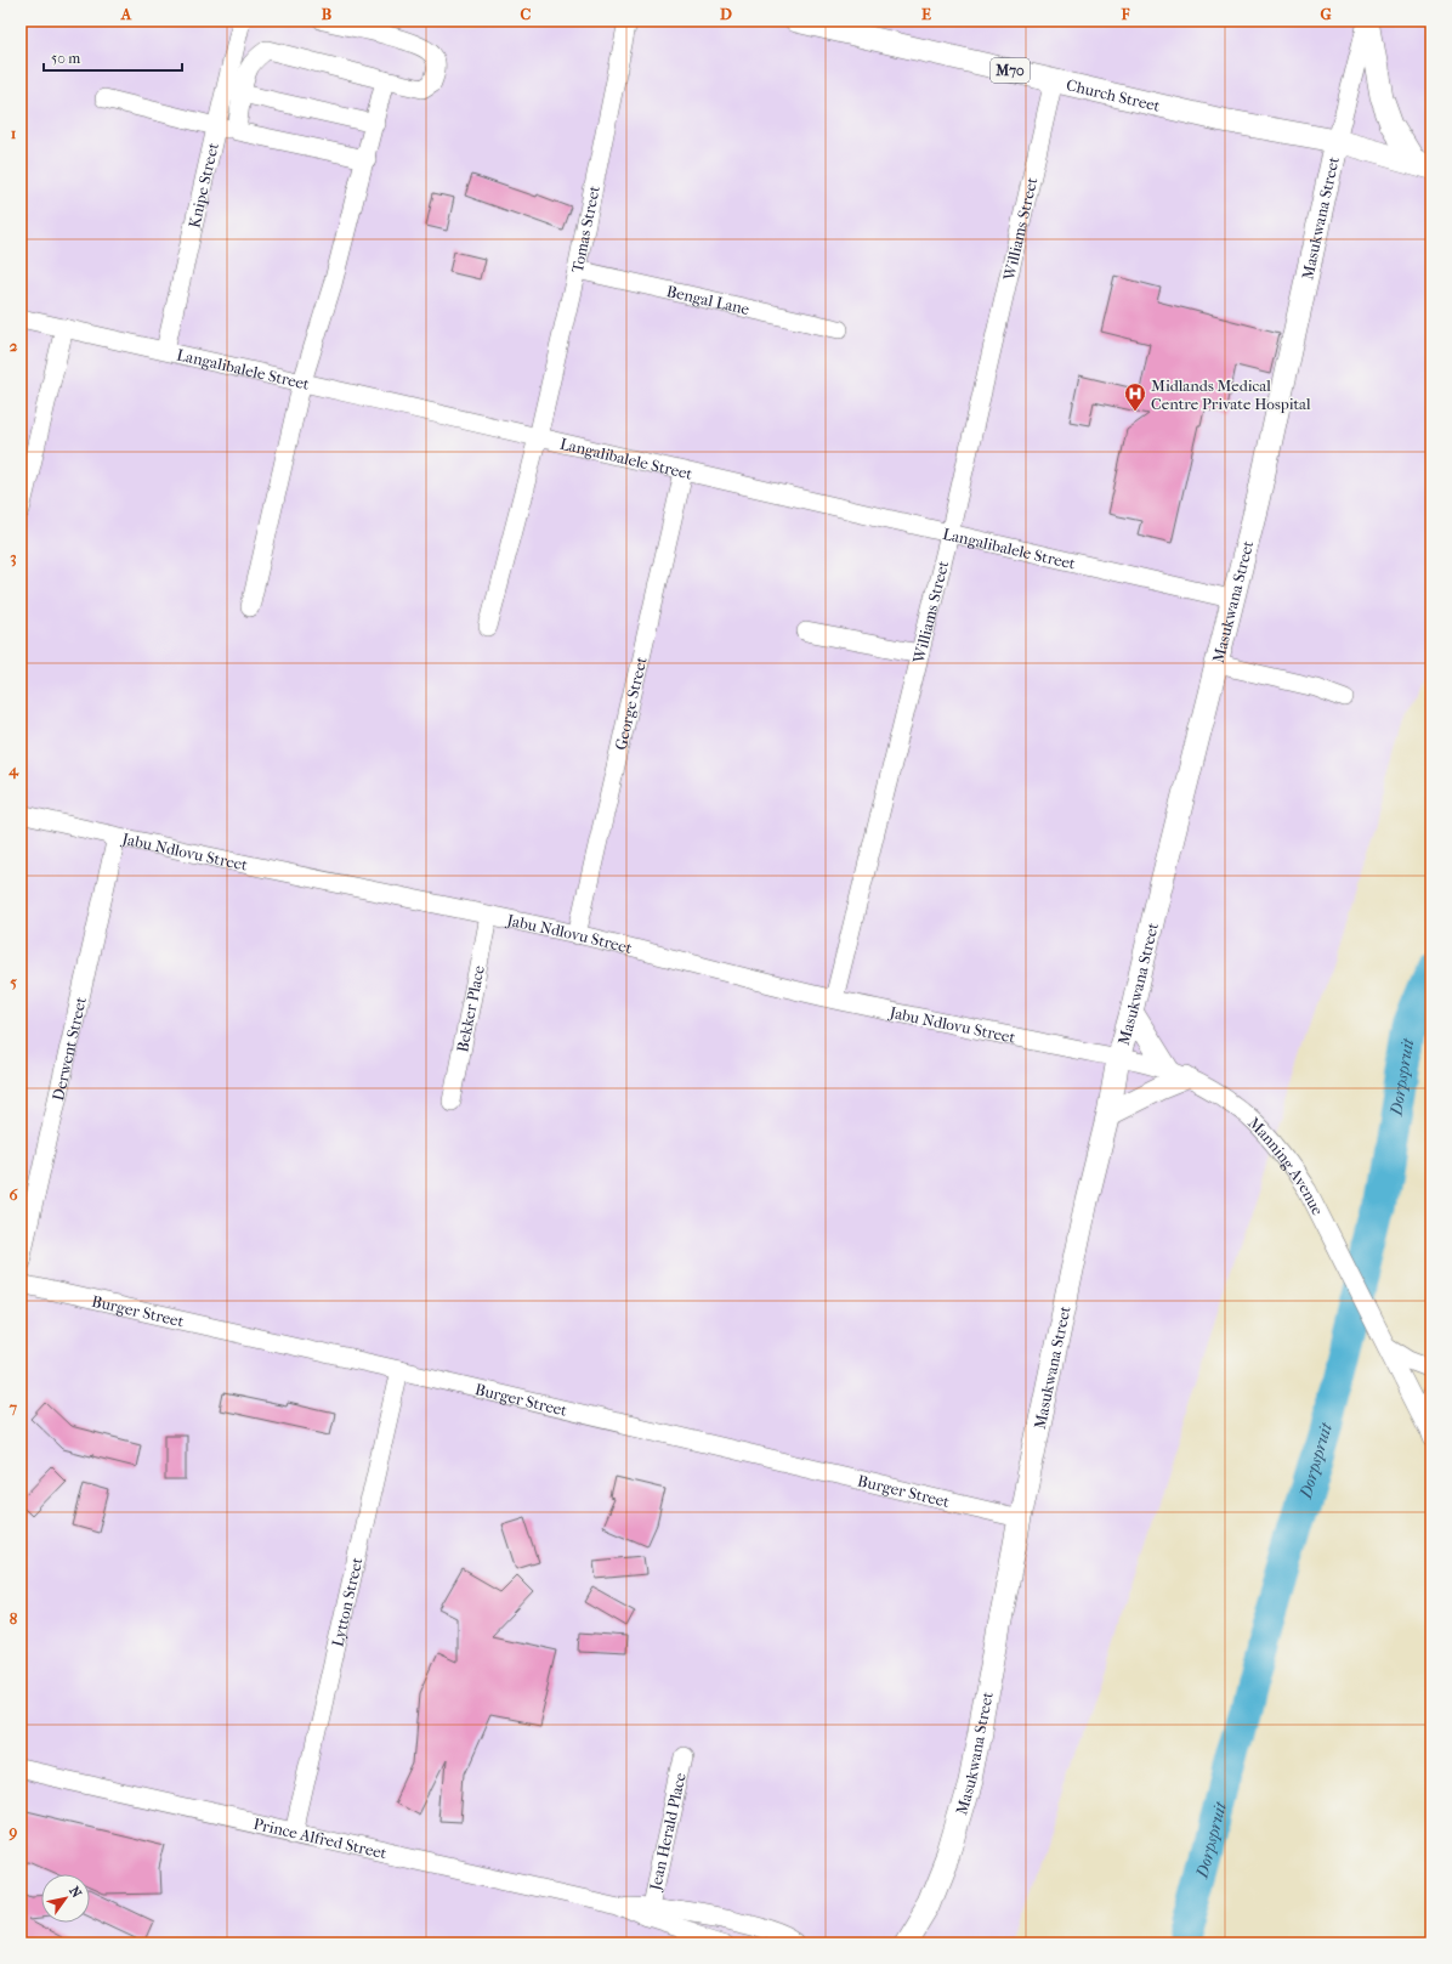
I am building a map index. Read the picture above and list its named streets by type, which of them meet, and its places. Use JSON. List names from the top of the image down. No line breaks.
{"streets":{"main road":["M70","Church Street","Masukwana Street"],"street":["Knipe Street","Williams Street","Tomas Street","Bengal Lane","Langalibalele Street","George Street","Jabu Ndlovu Street","Bekker Place","Derwent Street","Manning Avenue","Burger Street","Lytton Street","Jean Herald Place","Prince Alfred Street"]},"crossings":[["Church Street","Masukwana Street"],["Church Street","Williams Street"],["Knipe Street","Langalibalele Street"],["Masukwana Street","Langalibalele Street"],["Masukwana Street","Jabu Ndlovu Street"],["Masukwana Street","Manning Avenue"],["Masukwana Street","Burger Street"],["Williams Street","Langalibalele Street"],["Williams Street","Jabu Ndlovu Street"],["Tomas Street","Bengal Lane"],["Tomas Street","Langalibalele Street"],["Langalibalele Street","George Street"],["George Street","Jabu Ndlovu Street"],["Jabu Ndlovu Street","Bekker Place"],["Jabu Ndlovu Street","Derwent Street"],["Jabu Ndlovu Street","Manning Avenue"],["Burger Street","Lytton Street"],["Lytton Street","Prince Alfred Street"],["Jean Herald Place","Prince Alfred Street"]],"water":["Dorpspruit"],"places":{"hospital":["Midlands Medical Centre Private Hospital"]},"scale_bar":"50 m","north":"top right","grid":{"columns":["A","B","C","D","E","F","G"],"rows":["1","2","3","4","5","6","7","8","9"]}}
